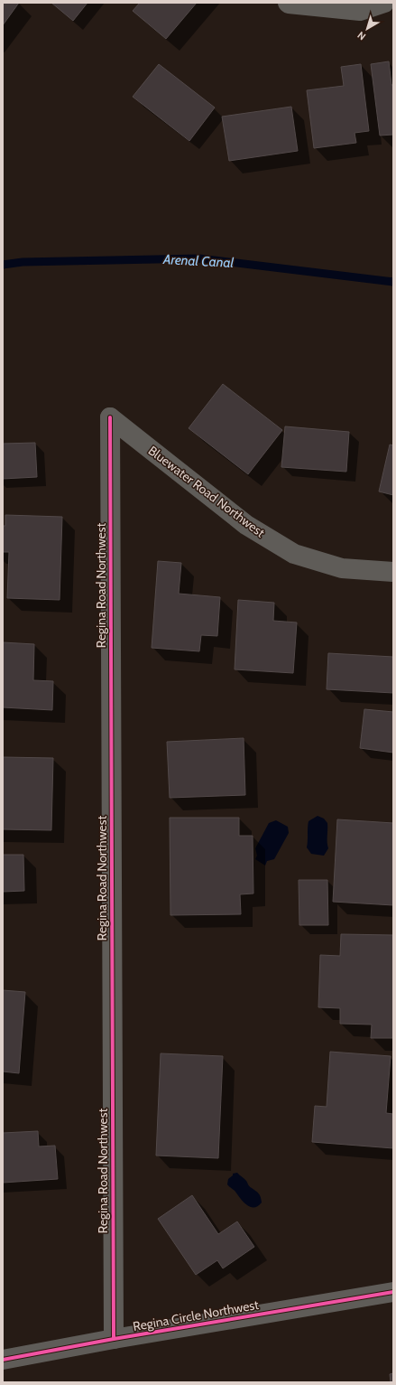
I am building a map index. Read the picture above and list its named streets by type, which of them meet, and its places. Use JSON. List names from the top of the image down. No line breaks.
{"streets":{"street":["Bluewater Road Northwest","Regina Road Northwest","Regina Circle Northwest"]},"crossings":[["Bluewater Road Northwest","Regina Road Northwest"],["Regina Road Northwest","Regina Circle Northwest"]],"water":["Arenal Canal"],"north":"bottom left"}
